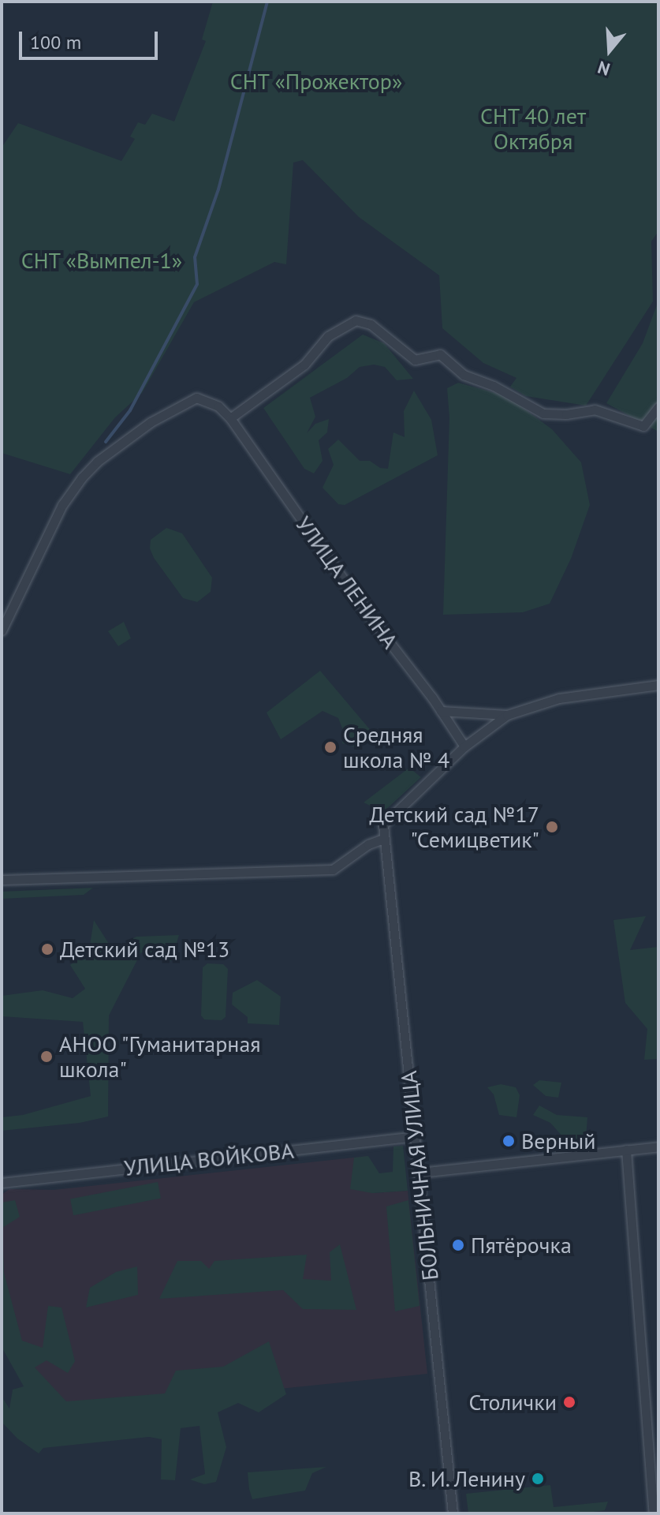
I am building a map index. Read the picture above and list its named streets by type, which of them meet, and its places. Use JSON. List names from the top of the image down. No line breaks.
{"streets":{"street":["УЛИЦА ЛЕНИНА","УЛИЦА ВОЙКОВА","БОЛЬНИЧНАЯ УЛИЦА"]},"crossings":[["УЛИЦА ВОЙКОВА","БОЛЬНИЧНАЯ УЛИЦА"]],"parks":["СНТ «Прожектор»","СНТ 40 лет Октября","СНТ «Вымпел-1»"],"places":["Средняя школа № 4","Детский сад №17 \"Семицветик\"","Детский сад №13","АНОО \"Гуманитарная школа\"","Верный","Пятёрочка","Столички","В. И. Ленину"],"scale_bar":"100 m","north":"bottom"}
